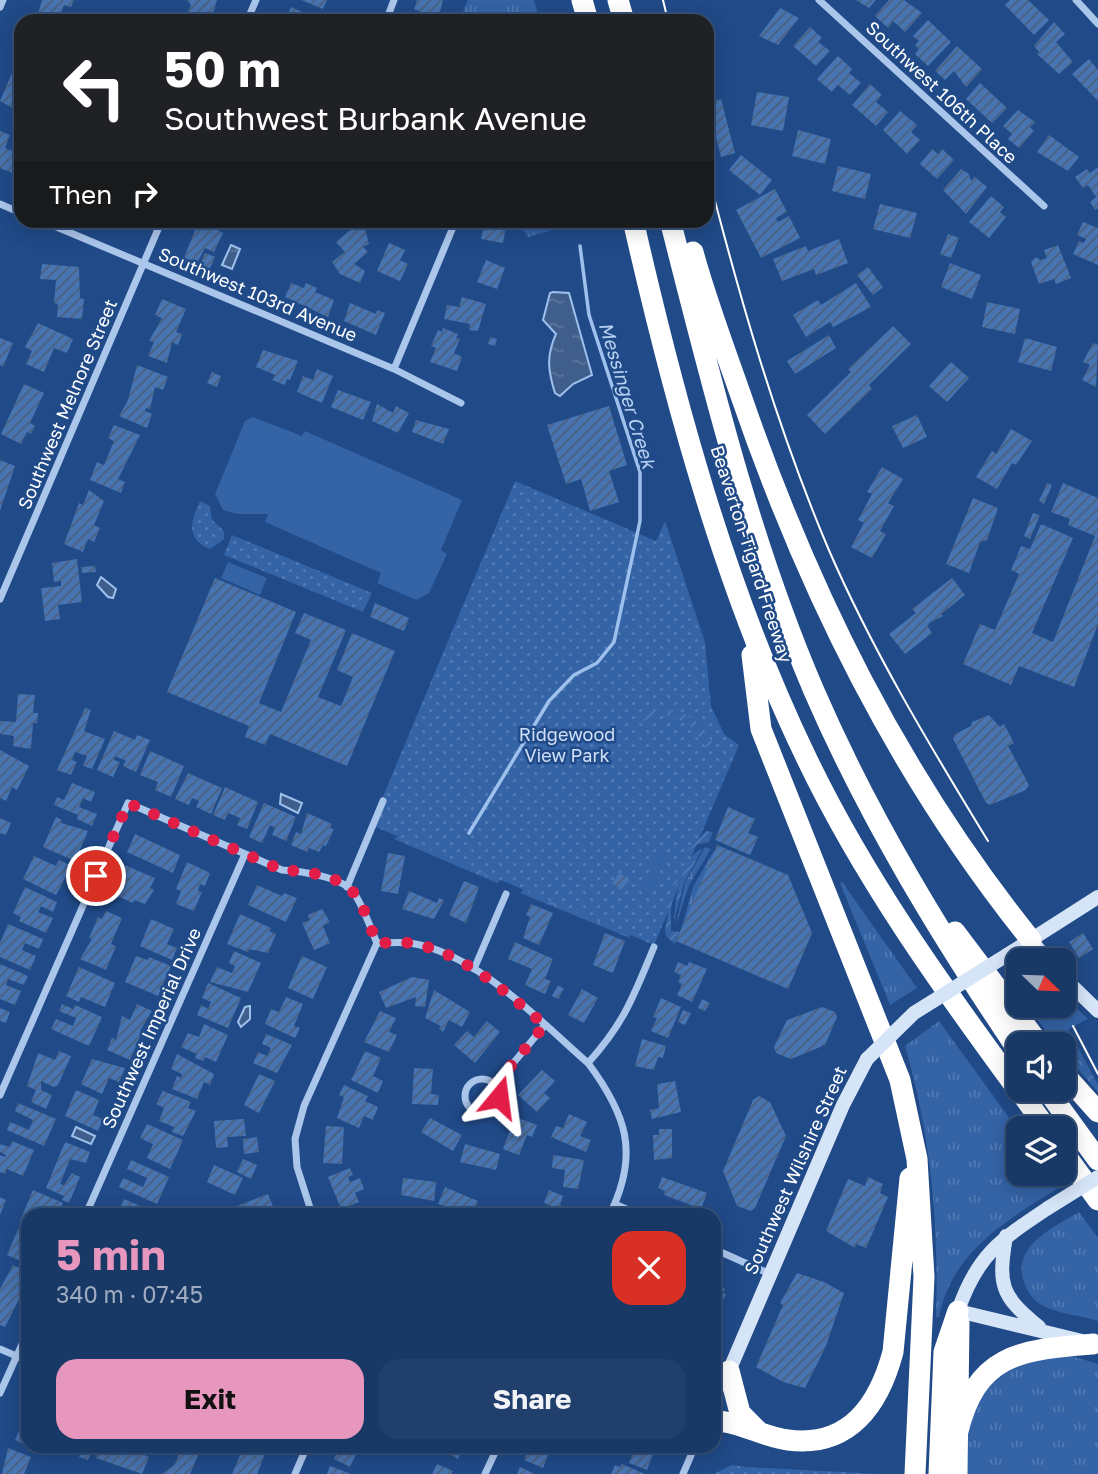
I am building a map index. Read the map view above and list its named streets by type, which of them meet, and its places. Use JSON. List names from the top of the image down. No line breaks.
{"streets":{"highway":["Beaverton-Tigard Freeway"],"street":["Southwest 106th Place","Southwest 103rd Avenue","Southwest Melnore Street","Southwest Imperial Drive","Southwest Wilshire Street"]},"crossings":[["Southwest 103rd Avenue","Southwest Melnore Street"]],"water":["Messinger Creek"],"parks":["Ridgewood View Park"],"north":"bottom right","page":{"turn":["50 m","Southwest Burbank Avenue"],"then":"Then","heading":["5 min","340 m · 07:45"],"buttons":["Exit","Share"]}}
